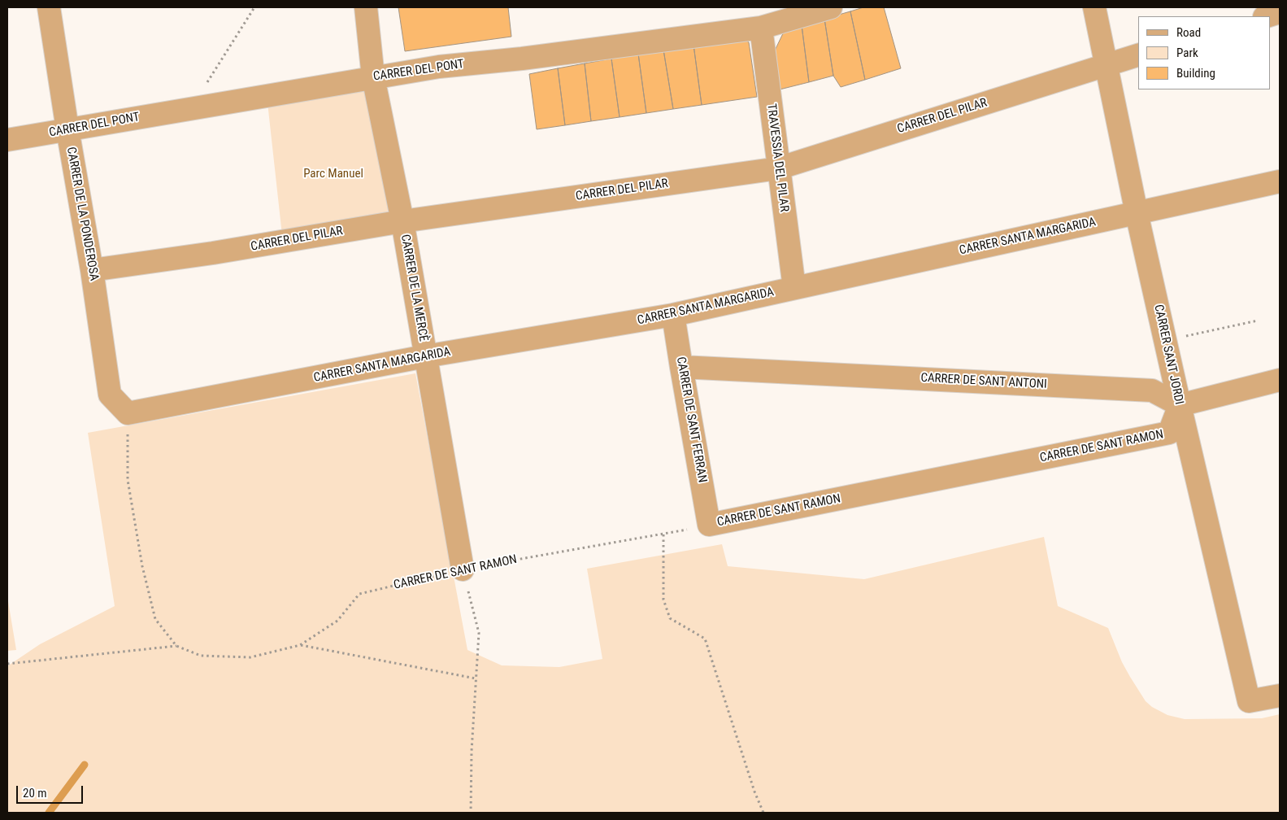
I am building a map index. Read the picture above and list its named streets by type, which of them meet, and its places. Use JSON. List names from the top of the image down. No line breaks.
{"streets":{"street":["CARRER DEL PONT","CARRER DEL PILAR","TRAVESSIA DEL PILAR","CARRER DE LA PONDEROSA","CARRER SANTA MARGARIDA","CARRER DE LA MERCÈ","CARRER SANT JORDI","CARRER DE SANT ANTONI","CARRER DE SANT FERRAN","CARRER DE SANT RAMON"]},"crossings":[["CARRER DEL PONT","TRAVESSIA DEL PILAR"],["CARRER DEL PONT","CARRER DE LA PONDEROSA"],["CARRER DEL PONT","CARRER DE LA MERCÈ"],["CARRER DEL PILAR","TRAVESSIA DEL PILAR"],["CARRER DEL PILAR","CARRER DE LA PONDEROSA"],["CARRER DEL PILAR","CARRER DE LA MERCÈ"],["CARRER DEL PILAR","CARRER SANT JORDI"],["TRAVESSIA DEL PILAR","CARRER SANTA MARGARIDA"],["CARRER DE LA PONDEROSA","CARRER SANTA MARGARIDA"],["CARRER SANTA MARGARIDA","CARRER DE LA MERCÈ"],["CARRER SANTA MARGARIDA","CARRER SANT JORDI"],["CARRER SANTA MARGARIDA","CARRER DE SANT FERRAN"],["CARRER DE LA MERCÈ","CARRER DE SANT RAMON"],["CARRER SANT JORDI","CARRER DE SANT ANTONI"],["CARRER SANT JORDI","CARRER DE SANT RAMON"],["CARRER DE SANT ANTONI","CARRER DE SANT FERRAN"],["CARRER DE SANT ANTONI","CARRER DE SANT RAMON"],["CARRER DE SANT FERRAN","CARRER DE SANT RAMON"]],"parks":["Parc Manuel"],"legend":["Road","Park","Building"],"scale_bar":"20 m"}
